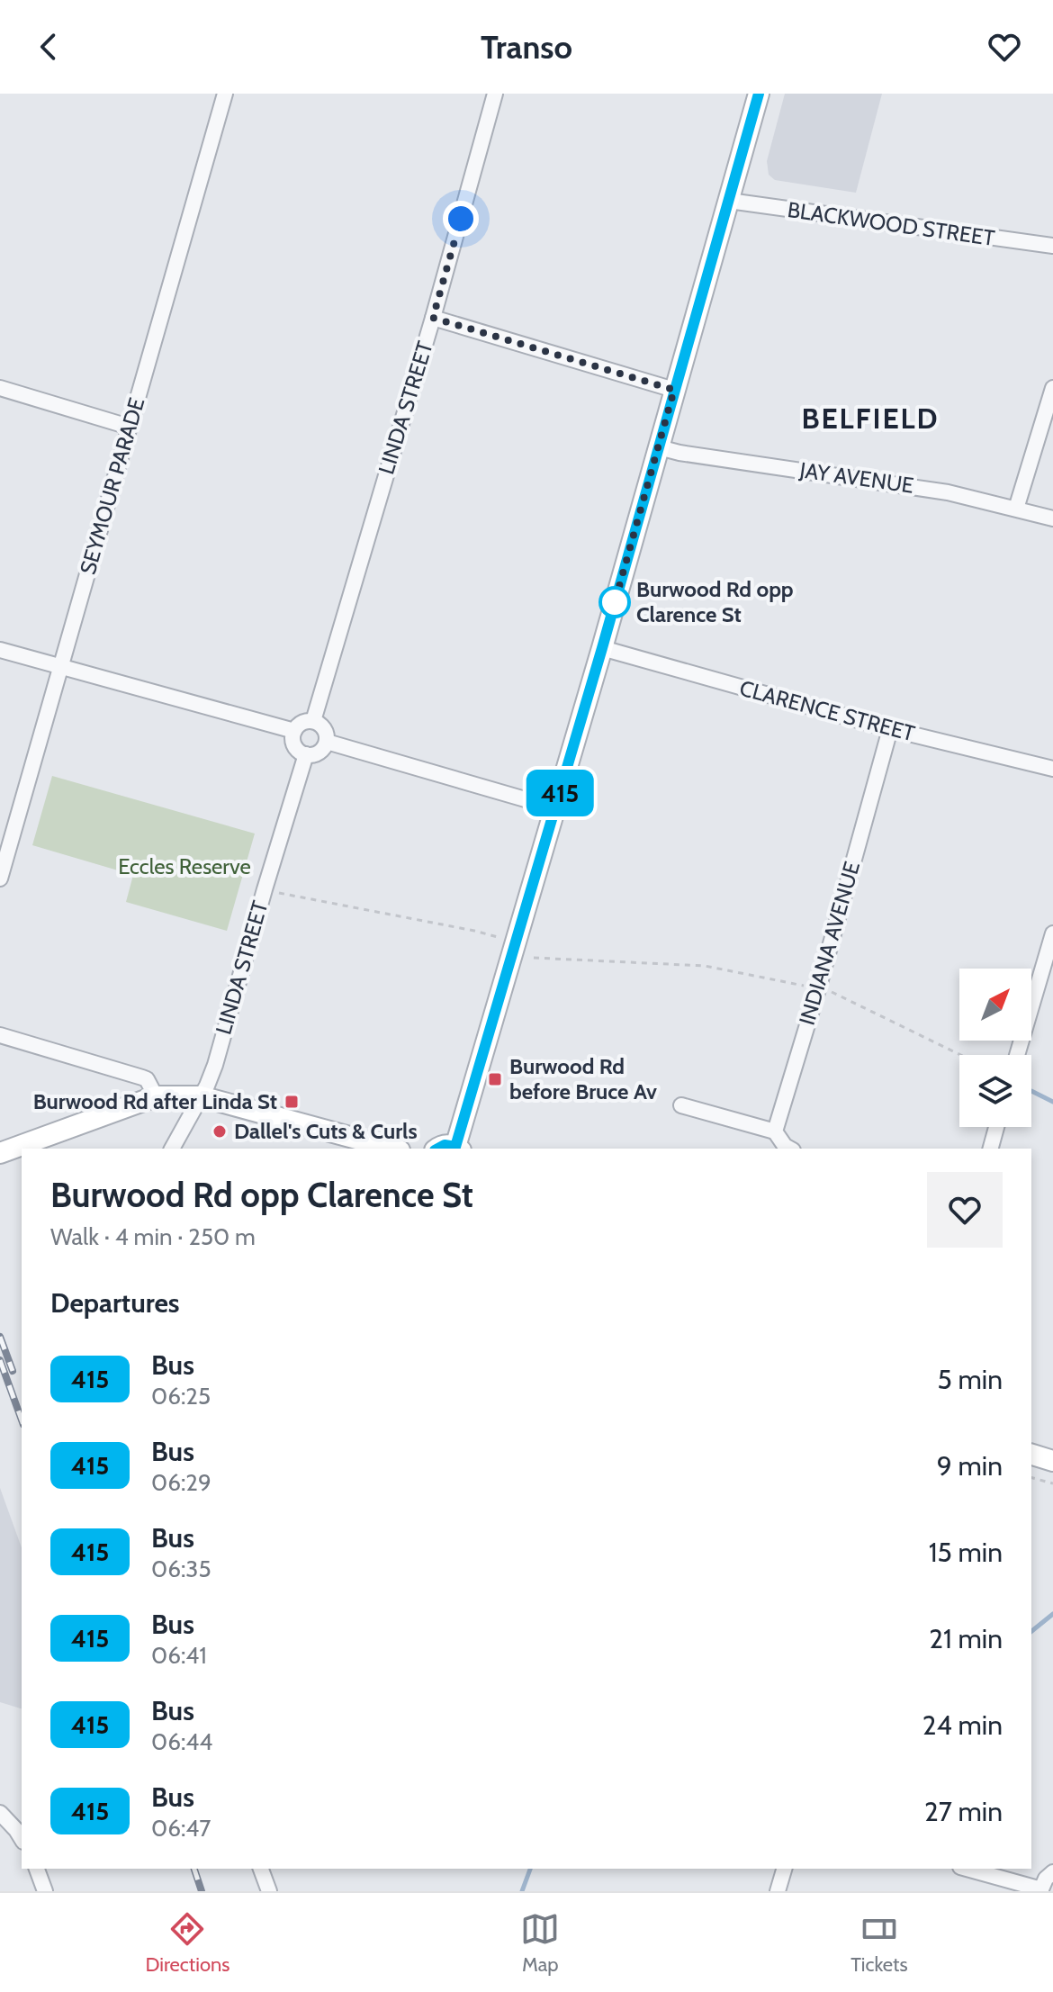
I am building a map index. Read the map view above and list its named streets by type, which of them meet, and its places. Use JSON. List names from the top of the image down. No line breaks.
{"streets":{"street":["BLACKWOOD STREET","LINDA STREET","JAY AVENUE","SEYMOUR PARADE","CLARENCE STREET","INDIANA AVENUE"]},"crossings":[["CLARENCE STREET","INDIANA AVENUE"]],"districts":["BELFIELD"],"parks":["Eccles Reserve"],"places":{"other":["Burwood Rd opp Clarence St","Dallel's Cuts & Curls"],"transit":["Burwood Rd before Bruce Av","Burwood Rd after Linda St"]},"lines":["bus line 415"],"north":"top right","page":{"header":"Transo","on_map":"415","heading":[["Burwood Rd opp Clarence St","Walk · 4 min · 250 m"],"Departures"],"list":[{"mark":"415","name":"Bus","note":"06:25","value":"5 min"},{"mark":"415","name":"Bus","note":"06:29","value":"9 min"},{"mark":"415","name":"Bus","note":"06:35","value":"15 min"},{"mark":"415","name":"Bus","note":"06:41","value":"21 min"},{"mark":"415","name":"Bus","note":"06:44","value":"24 min"},{"mark":"415","name":"Bus","note":"06:47","value":"27 min"}],"tabs":["Directions","Map","Tickets"]}}
